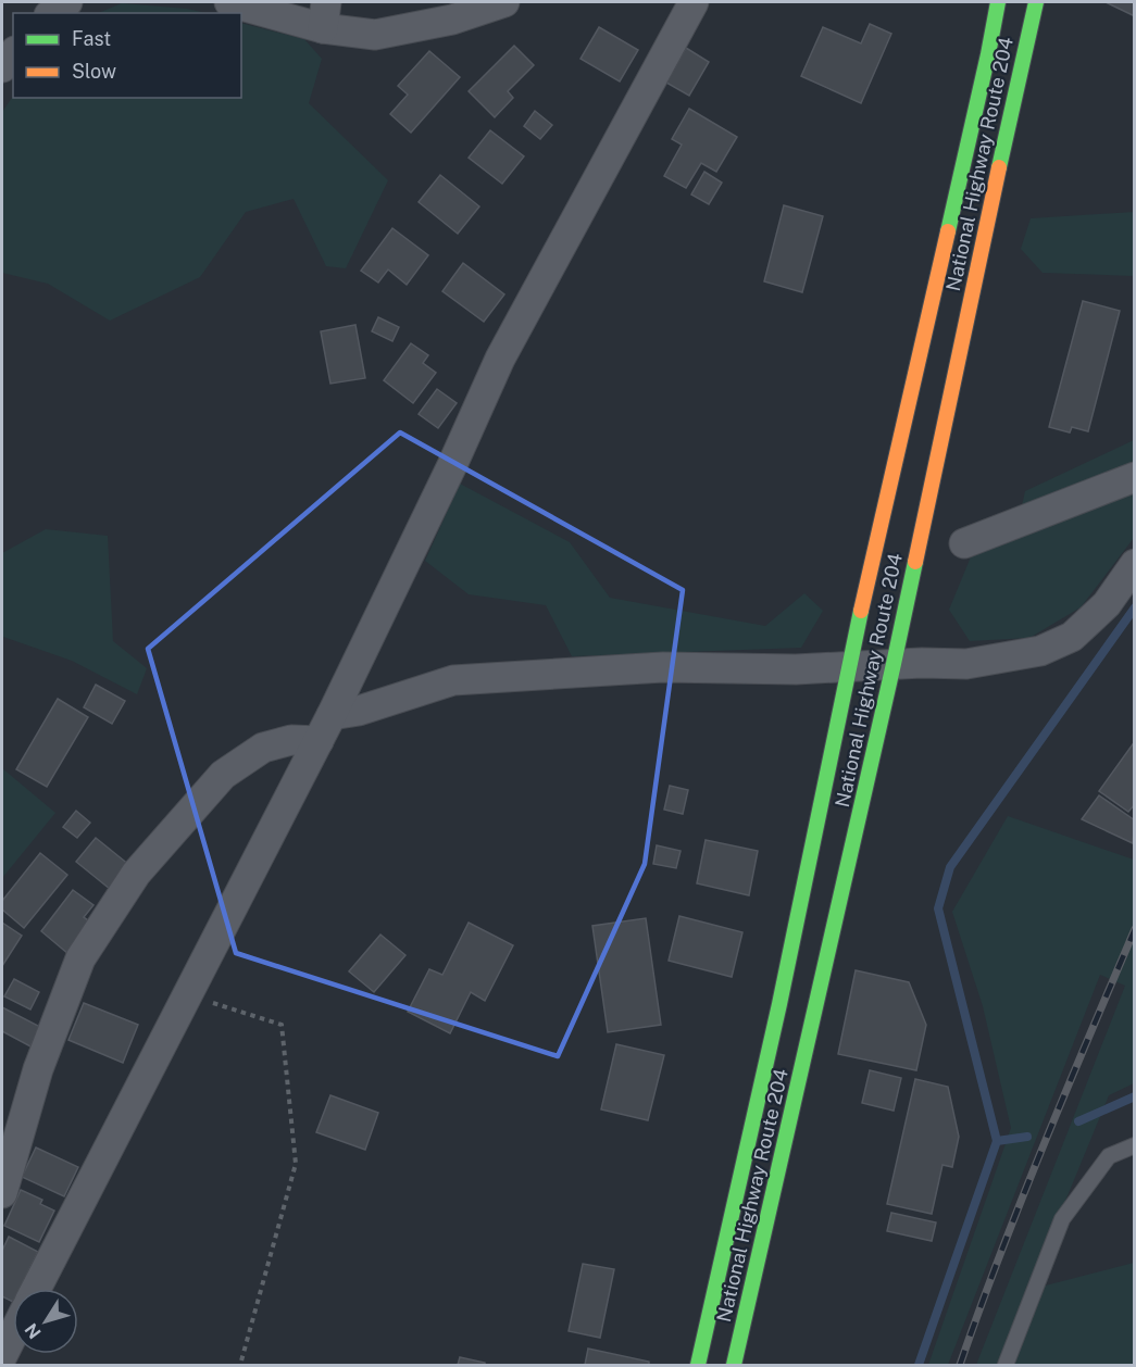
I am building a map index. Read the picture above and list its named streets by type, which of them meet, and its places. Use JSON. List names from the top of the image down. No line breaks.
{"streets":{"highway":["National Highway Route 204"]},"legend":["Fast","Slow"],"north":"bottom left"}
